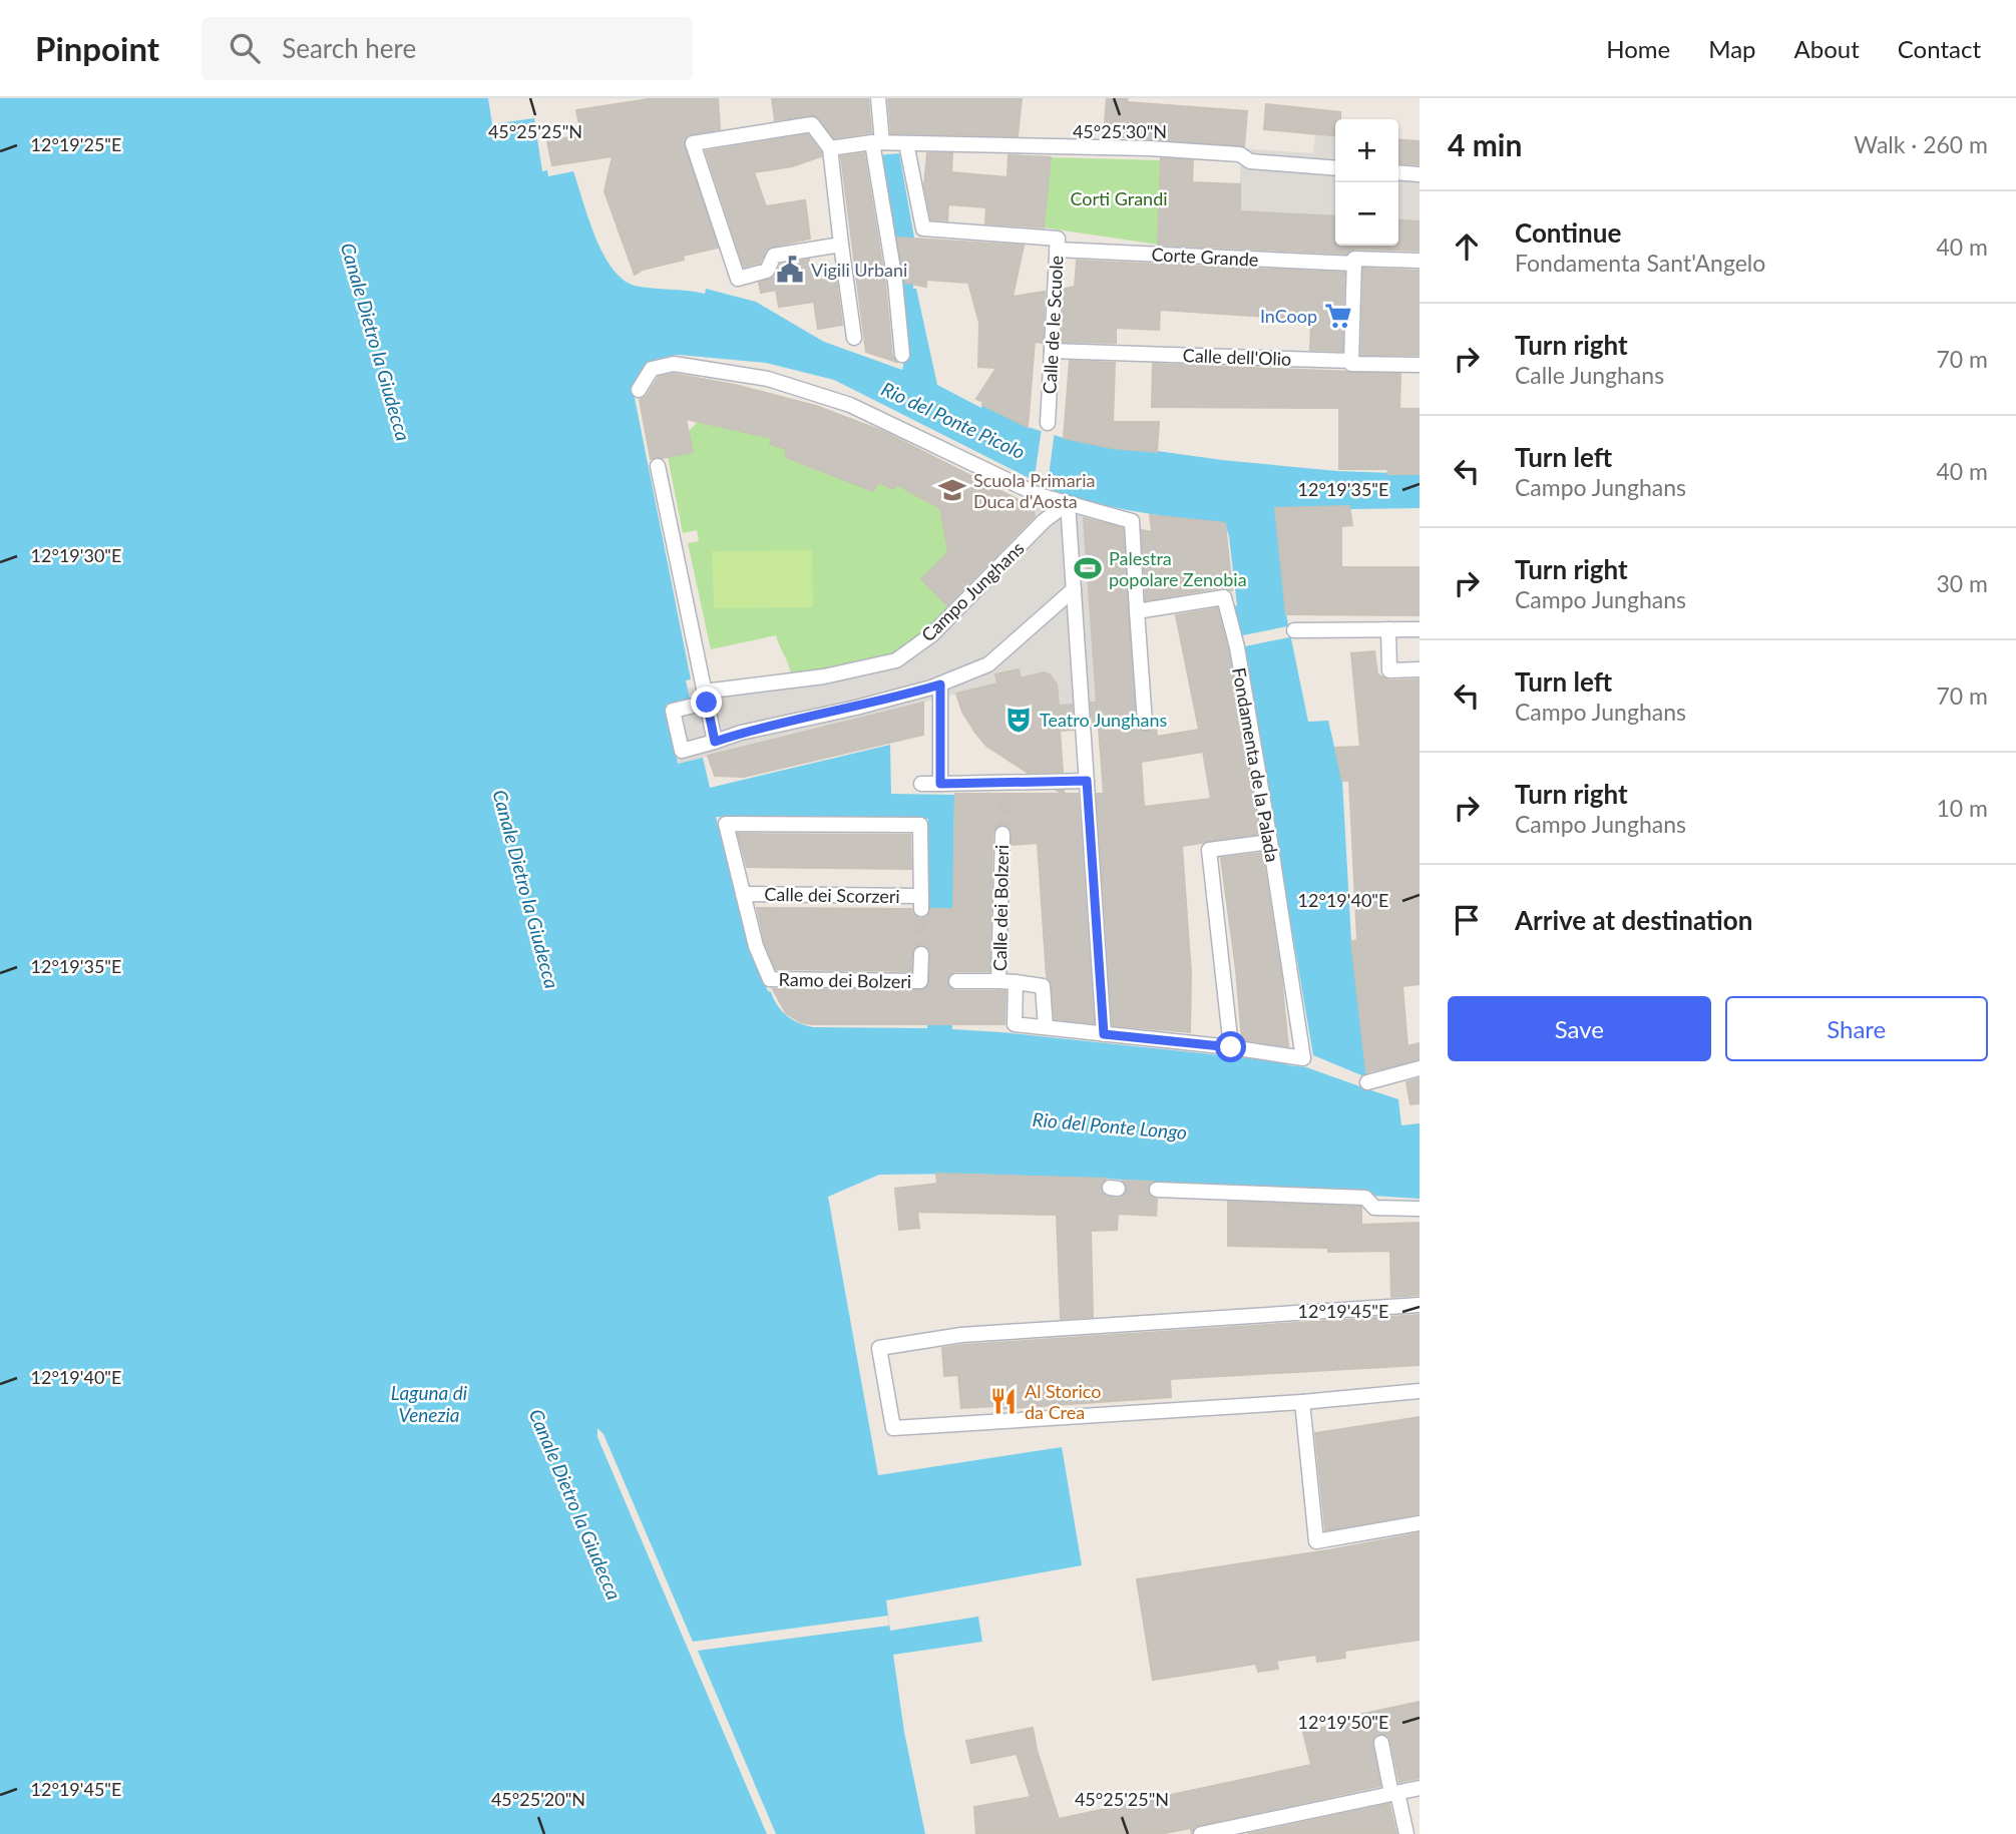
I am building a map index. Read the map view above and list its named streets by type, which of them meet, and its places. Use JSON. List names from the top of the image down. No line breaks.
{"streets":{"street":["Corte Grande","Calle de le Scuole","Calle dell'Olio","Campo Junghans","Fondamenta de la Palada","Calle dei Scorzeri","Calle dei Bolzeri","Ramo dei Bolzeri"]},"crossings":[["Corte Grande","Calle de le Scuole"],["Calle de le Scuole","Calle dell'Olio"],["Calle dei Scorzeri","Ramo dei Bolzeri"]],"water":["Canale Dietro la Giudecca","Rio del Ponte Picolo","Rio del Ponte Longo","Laguna di Venezia"],"parks":["Corti Grandi"],"places":{"public building":["Vigili Urbani"],"supermarket":["InCoop"],"school or university":["Scuola Primaria Duca d'Aosta"],"sports":["Palestra popolare Zenobia"],"theatre":["Teatro Junghans"],"restaurant":["Al Storico da Crea"]},"page":{"header":"Pinpoint","search":"Search here","nav":["Home","Map","About","Contact"],"heading":["4 min","Walk · 260 m"],"map_buttons":["+","−"],"list":[["Continue","Fondamenta Sant'Angelo","40 m"],["Turn right","Calle Junghans","70 m"],["Turn left","Campo Junghans","40 m"],["Turn right","Campo Junghans","30 m"],["Turn left","Campo Junghans","70 m"],["Turn right","Campo Junghans","10 m"],"Arrive at destination"],"buttons":["Save","Share"]},"coordinates":["45°25'25\"N","45°25'30\"N","12°19'25\"E","12°19'35\"E","12°19'30\"E","12°19'40\"E","12°19'45\"E","12°19'50\"E","45°25'20\"N"]}
